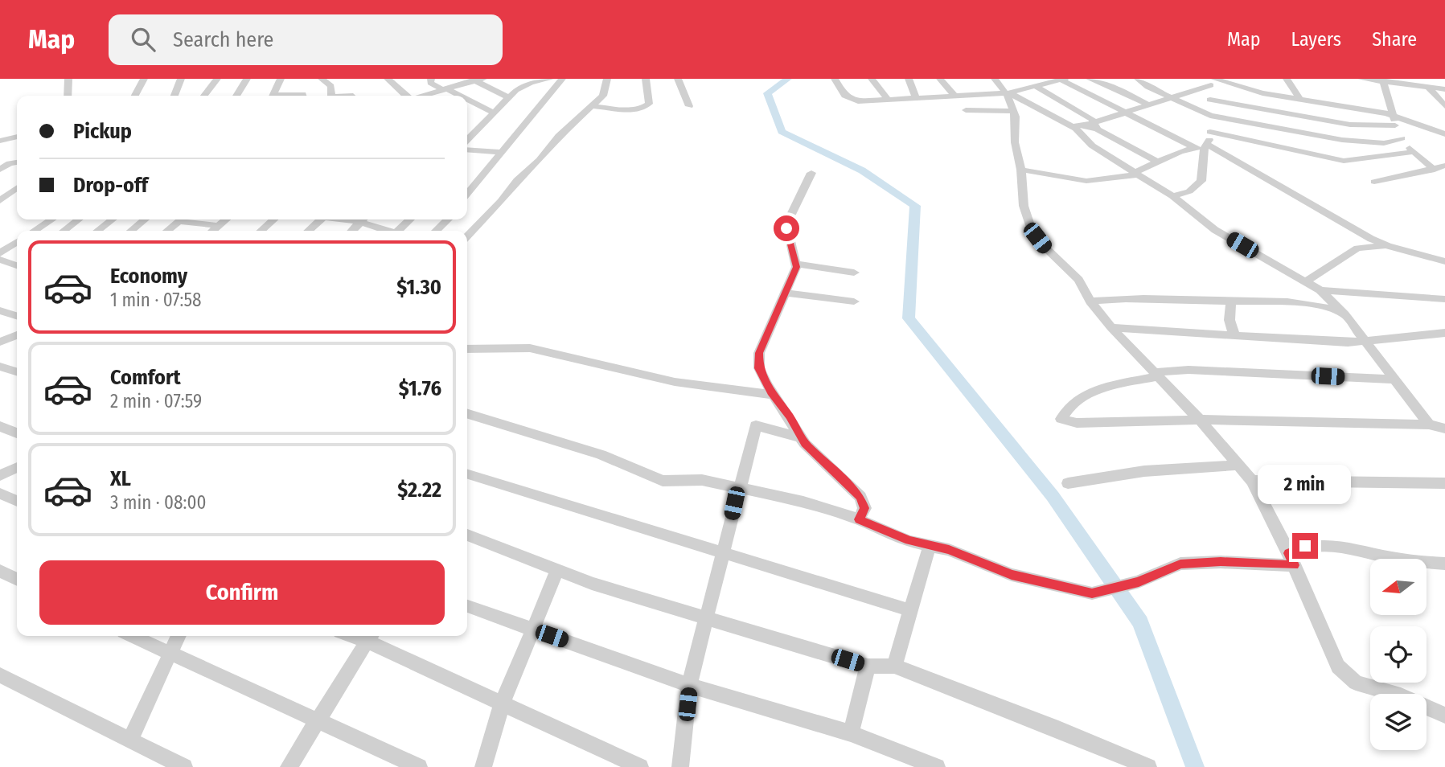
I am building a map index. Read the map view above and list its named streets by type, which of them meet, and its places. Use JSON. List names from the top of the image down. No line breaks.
{"north":"left","page":{"header":"Map","search":"Search here","nav":["Map","Layers","Share"],"banner":["Pickup","Drop-off"],"list":[{"name":"Economy","note":"1 min · 07:58","value":"$1.30"},{"name":"Comfort","note":"2 min · 07:59","value":"$1.76"},{"name":"XL","note":"3 min · 08:00","value":"$2.22"}],"bubble":"2 min","buttons":"Confirm"}}
